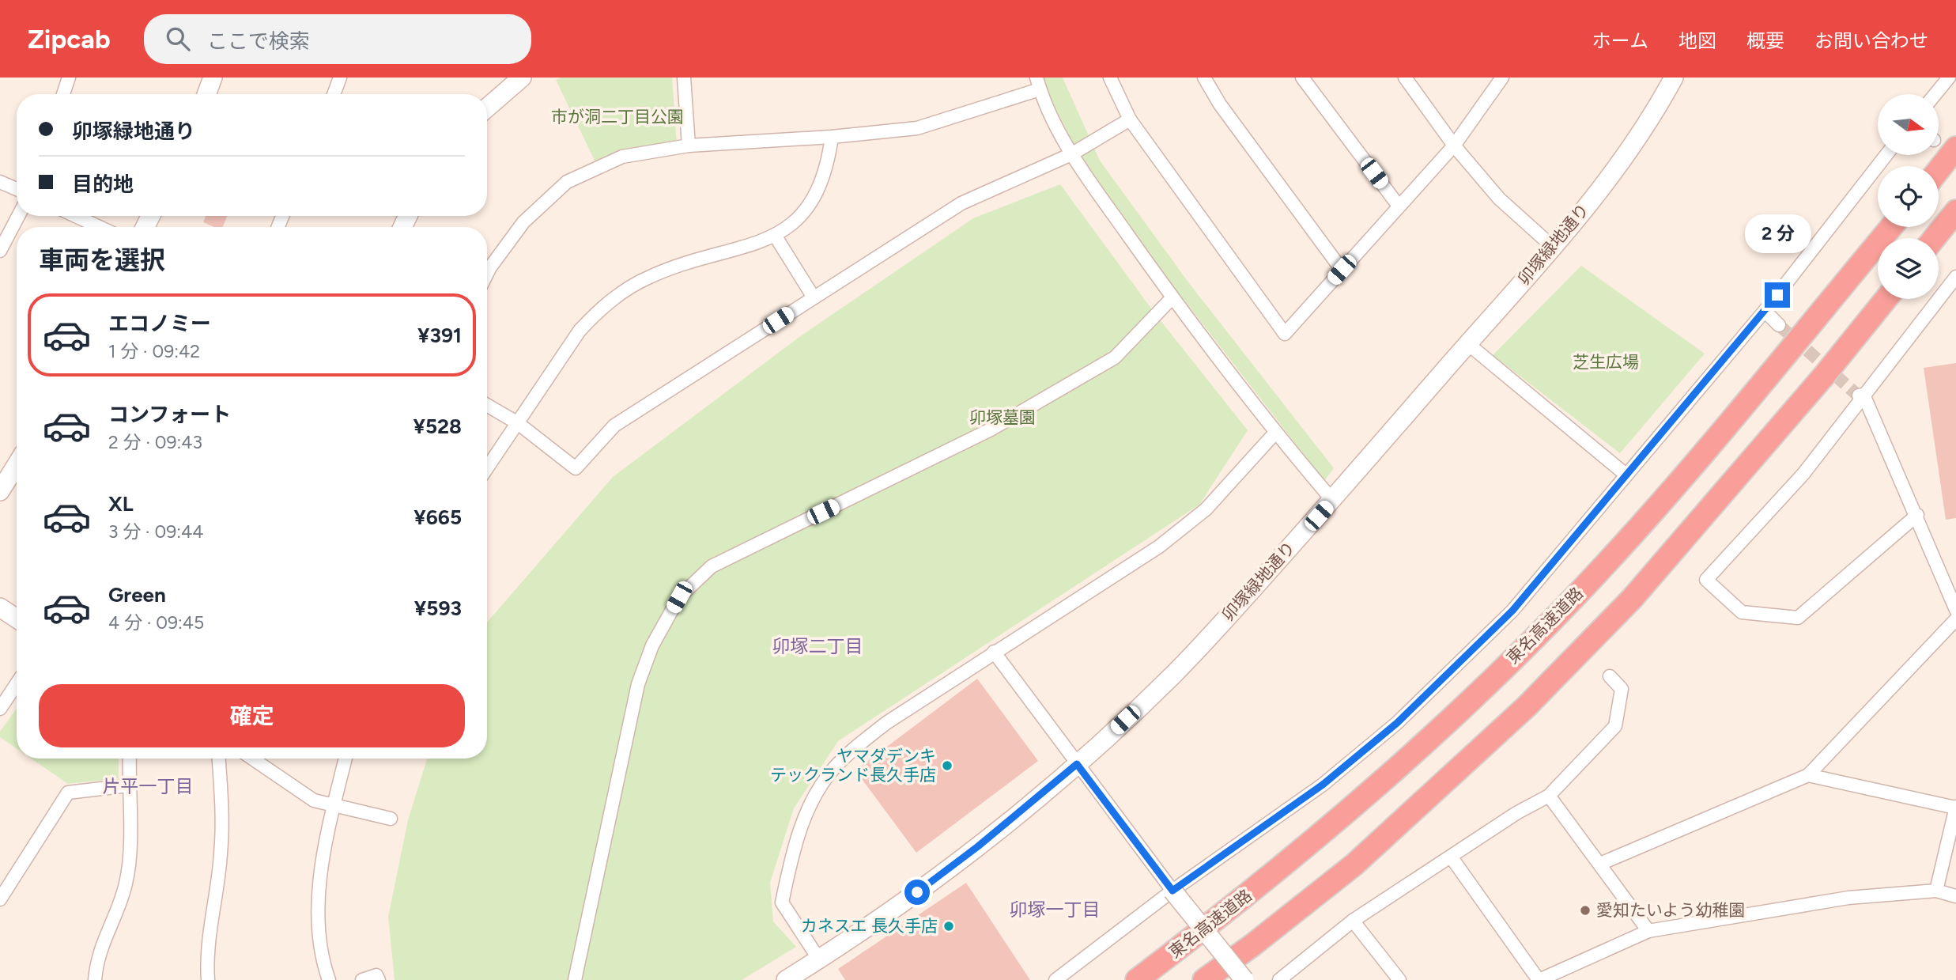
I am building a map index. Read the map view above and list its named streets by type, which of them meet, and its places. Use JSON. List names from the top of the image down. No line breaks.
{"streets":{"highway":["東名高速道路"],"street":["卯塚緑地通り"]},"districts":["卯塚二丁目","片平一丁目","卯塚一丁目"],"parks":["市が洞二丁目公園","芝生広場","卯塚墓園"],"places":["ヤマダデンキ テックランド長久手店","愛知たいよう幼稚園","カネスエ 長久手店"],"north":"right","page":{"header":"Zipcab","search":"ここで検索","nav":["ホーム","地図","概要","お問い合わせ"],"banner":["卯塚緑地通り","目的地"],"bubble":"2 分","heading":"車両を選択","list":[{"name":"エコノミー","note":"1 分 · 09:42","value":"¥391"},{"name":"コンフォート","note":"2 分 · 09:43","value":"¥528"},{"name":"XL","note":"3 分 · 09:44","value":"¥665"},{"name":"Green","note":"4 分 · 09:45","value":"¥593"}],"buttons":"確定"}}
